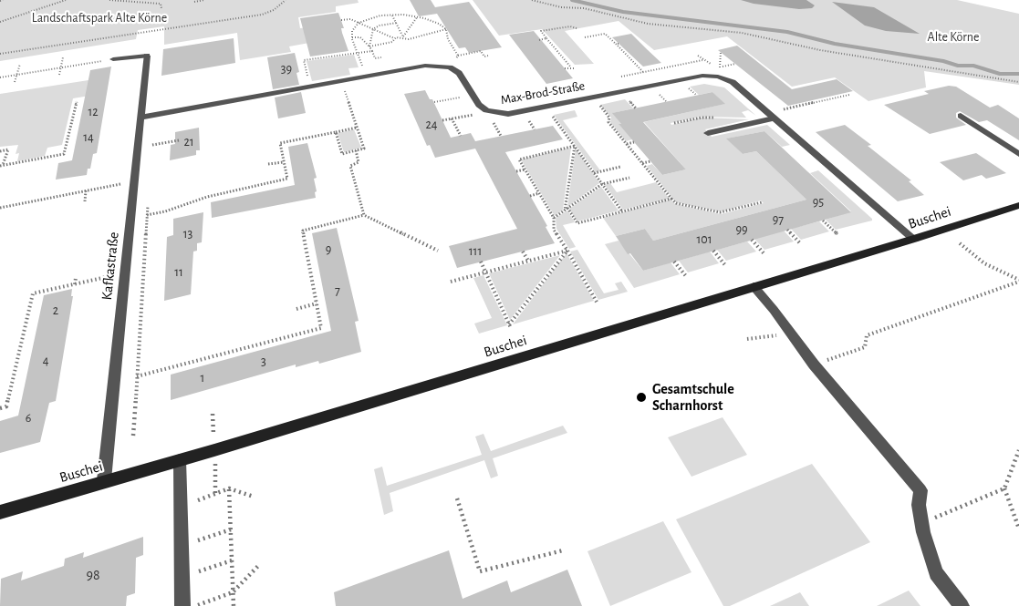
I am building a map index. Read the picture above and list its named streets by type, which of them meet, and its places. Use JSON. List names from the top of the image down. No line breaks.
{"streets":{"street":["Max-Brod-Straße","Buschei","Kafkastraße"]},"crossings":[["Max-Brod-Straße","Buschei"],["Buschei","Kafkastraße"]],"parks":["Landschaftspark Alte Körne","Alte Körne"],"places":["Gesamtschule Scharnhorst"],"house_numbers":["39","12","24","14","21","95","97","99","13","101","9","111","11","7","2","4","3","1","6","98"]}
